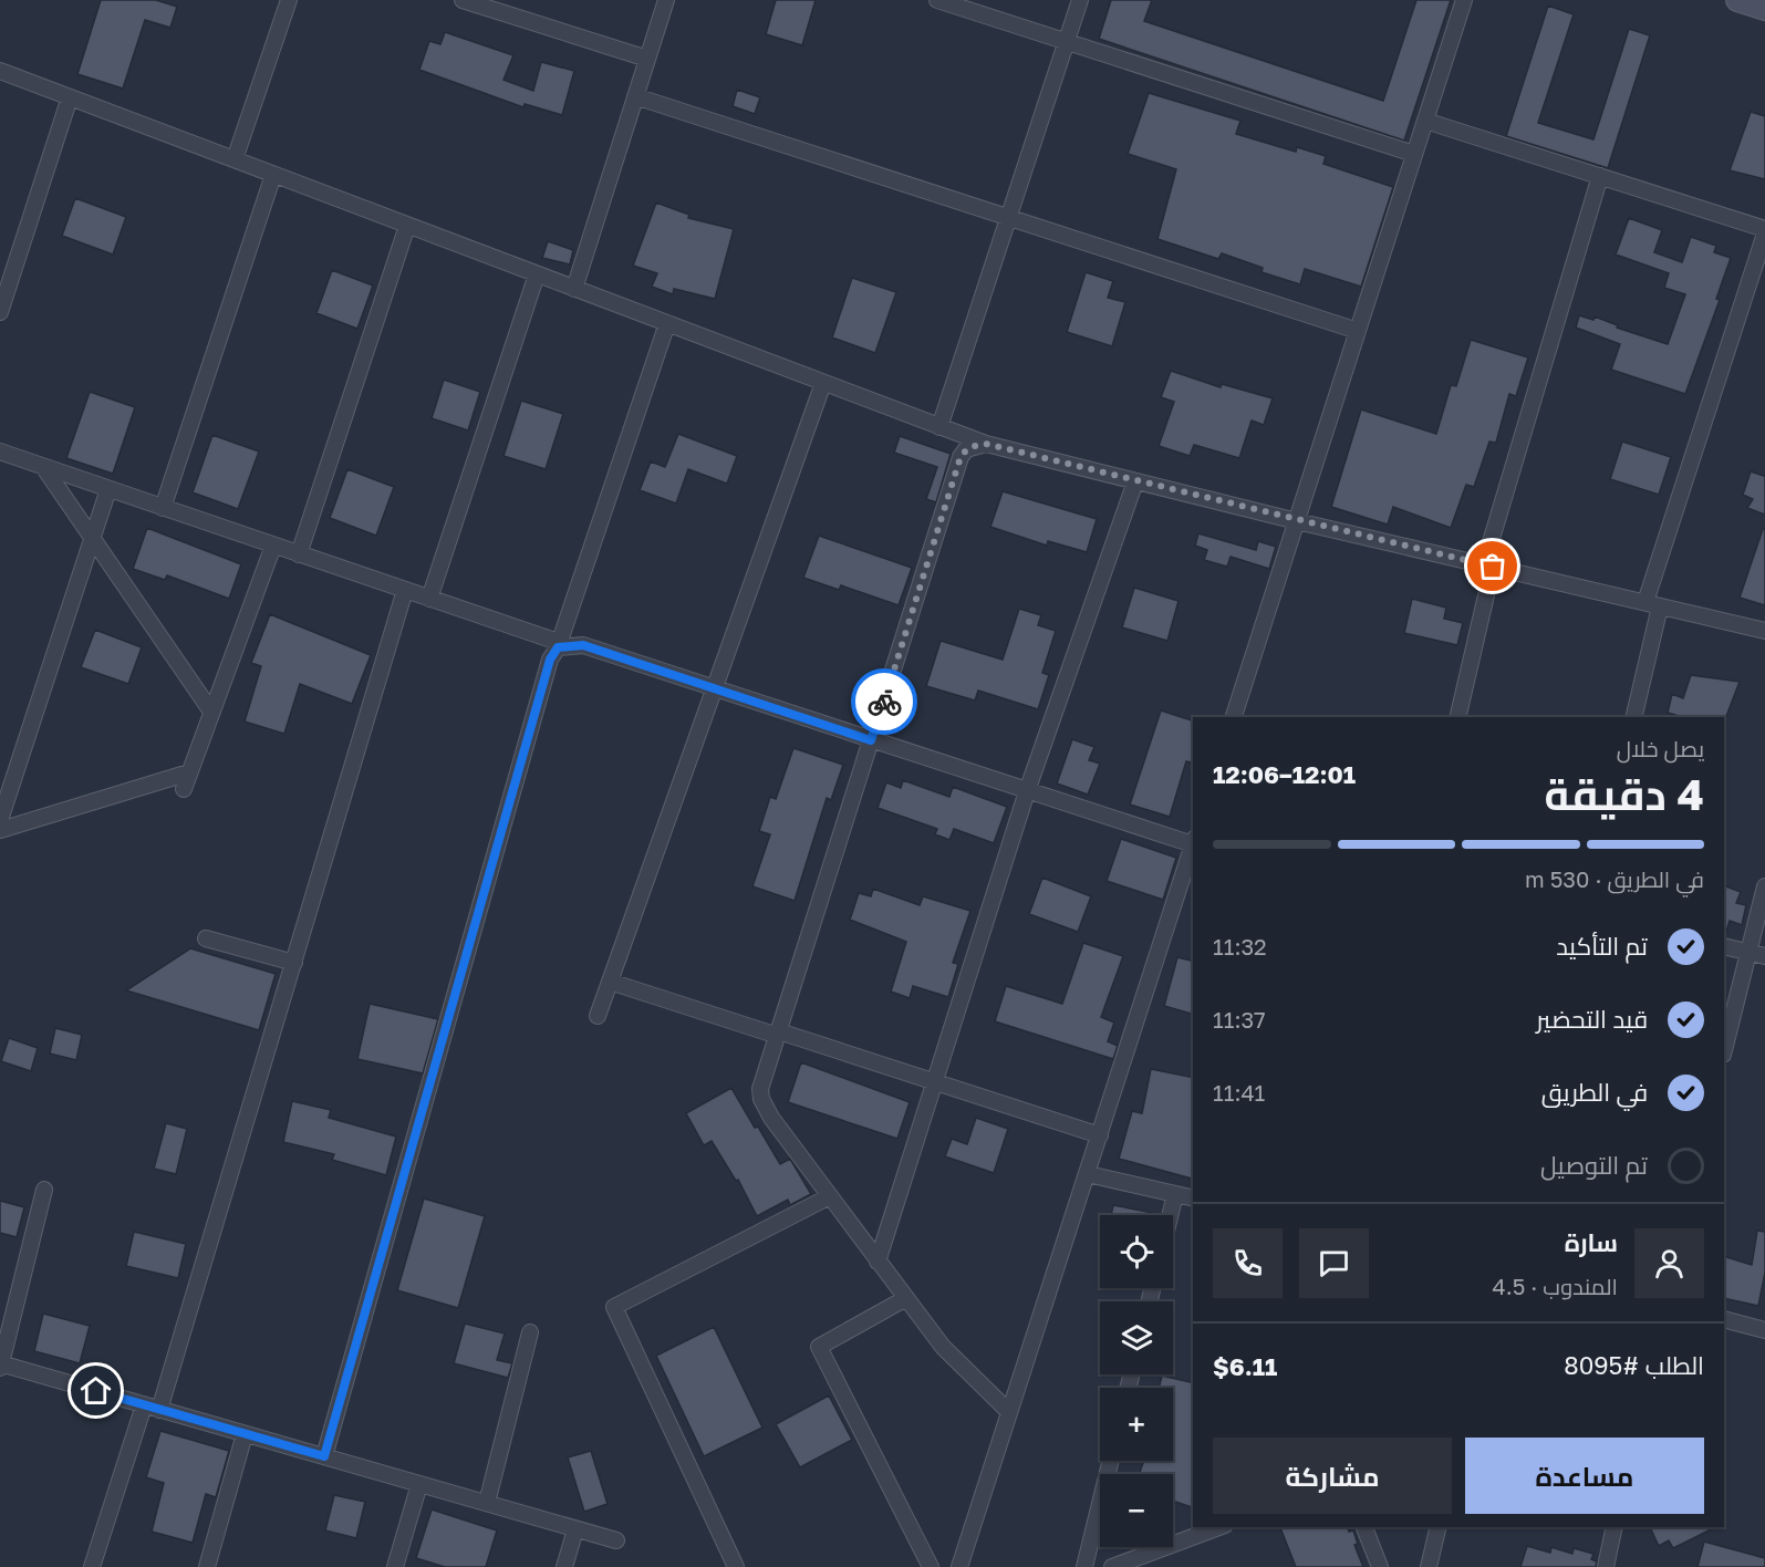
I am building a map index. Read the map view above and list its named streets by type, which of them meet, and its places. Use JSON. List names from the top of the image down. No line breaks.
{"page":{"heading":["4 دقيقة","يصل خلال","12:01–12:06"],"panel":["سارة","المندوب · 4.5","الطلب #8095","$6.11"],"bar":"في الطريق · 530 m","list":[["تم التأكيد","11:32"],["قيد التحضير","11:37"],["في الطريق","11:41"],"تم التوصيل"],"map_buttons":["+","−"],"buttons":["مساعدة","مشاركة"]}}
